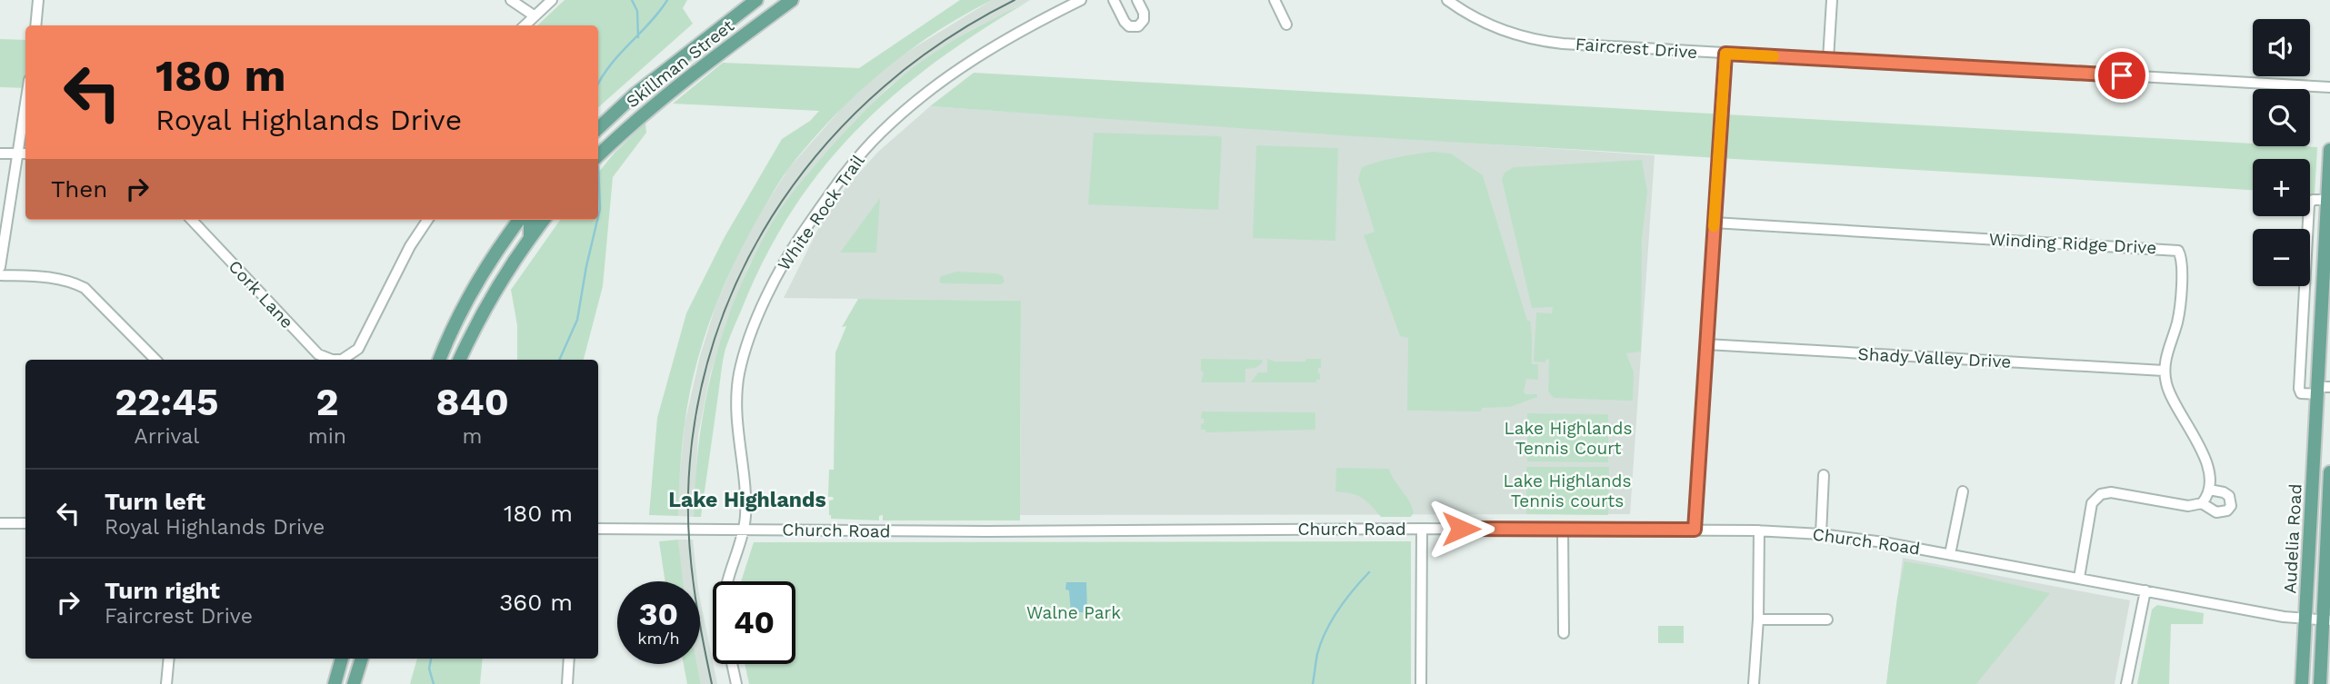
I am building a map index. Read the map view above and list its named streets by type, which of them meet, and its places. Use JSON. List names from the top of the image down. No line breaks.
{"streets":{"main road":["Skillman Street","Audelia Road"],"street":["Faircrest Drive","White Rock Trail","Winding Ridge Drive","Cork Lane","Shady Valley Drive","Church Road"]},"crossings":[["White Rock Trail","Church Road"],["Winding Ridge Drive","Shady Valley Drive"],["Church Road","Audelia Road"]],"districts":["Lake Highlands"],"parks":["Lake Highlands Tennis Court","Lake Highlands Tennis courts","Walne Park"],"page":{"map_buttons":["+","−"],"turn":["180 m","Royal Highlands Drive"],"then":"Then","eta":["22:45","Arrival","2","min","840","m"],"list":[{"name":"Turn left","note":"Royal Highlands Drive","value":"180 m"},{"name":"Turn right","note":"Faircrest Drive","value":"360 m"}],"speed":"30 km/h","limit":"40"}}
